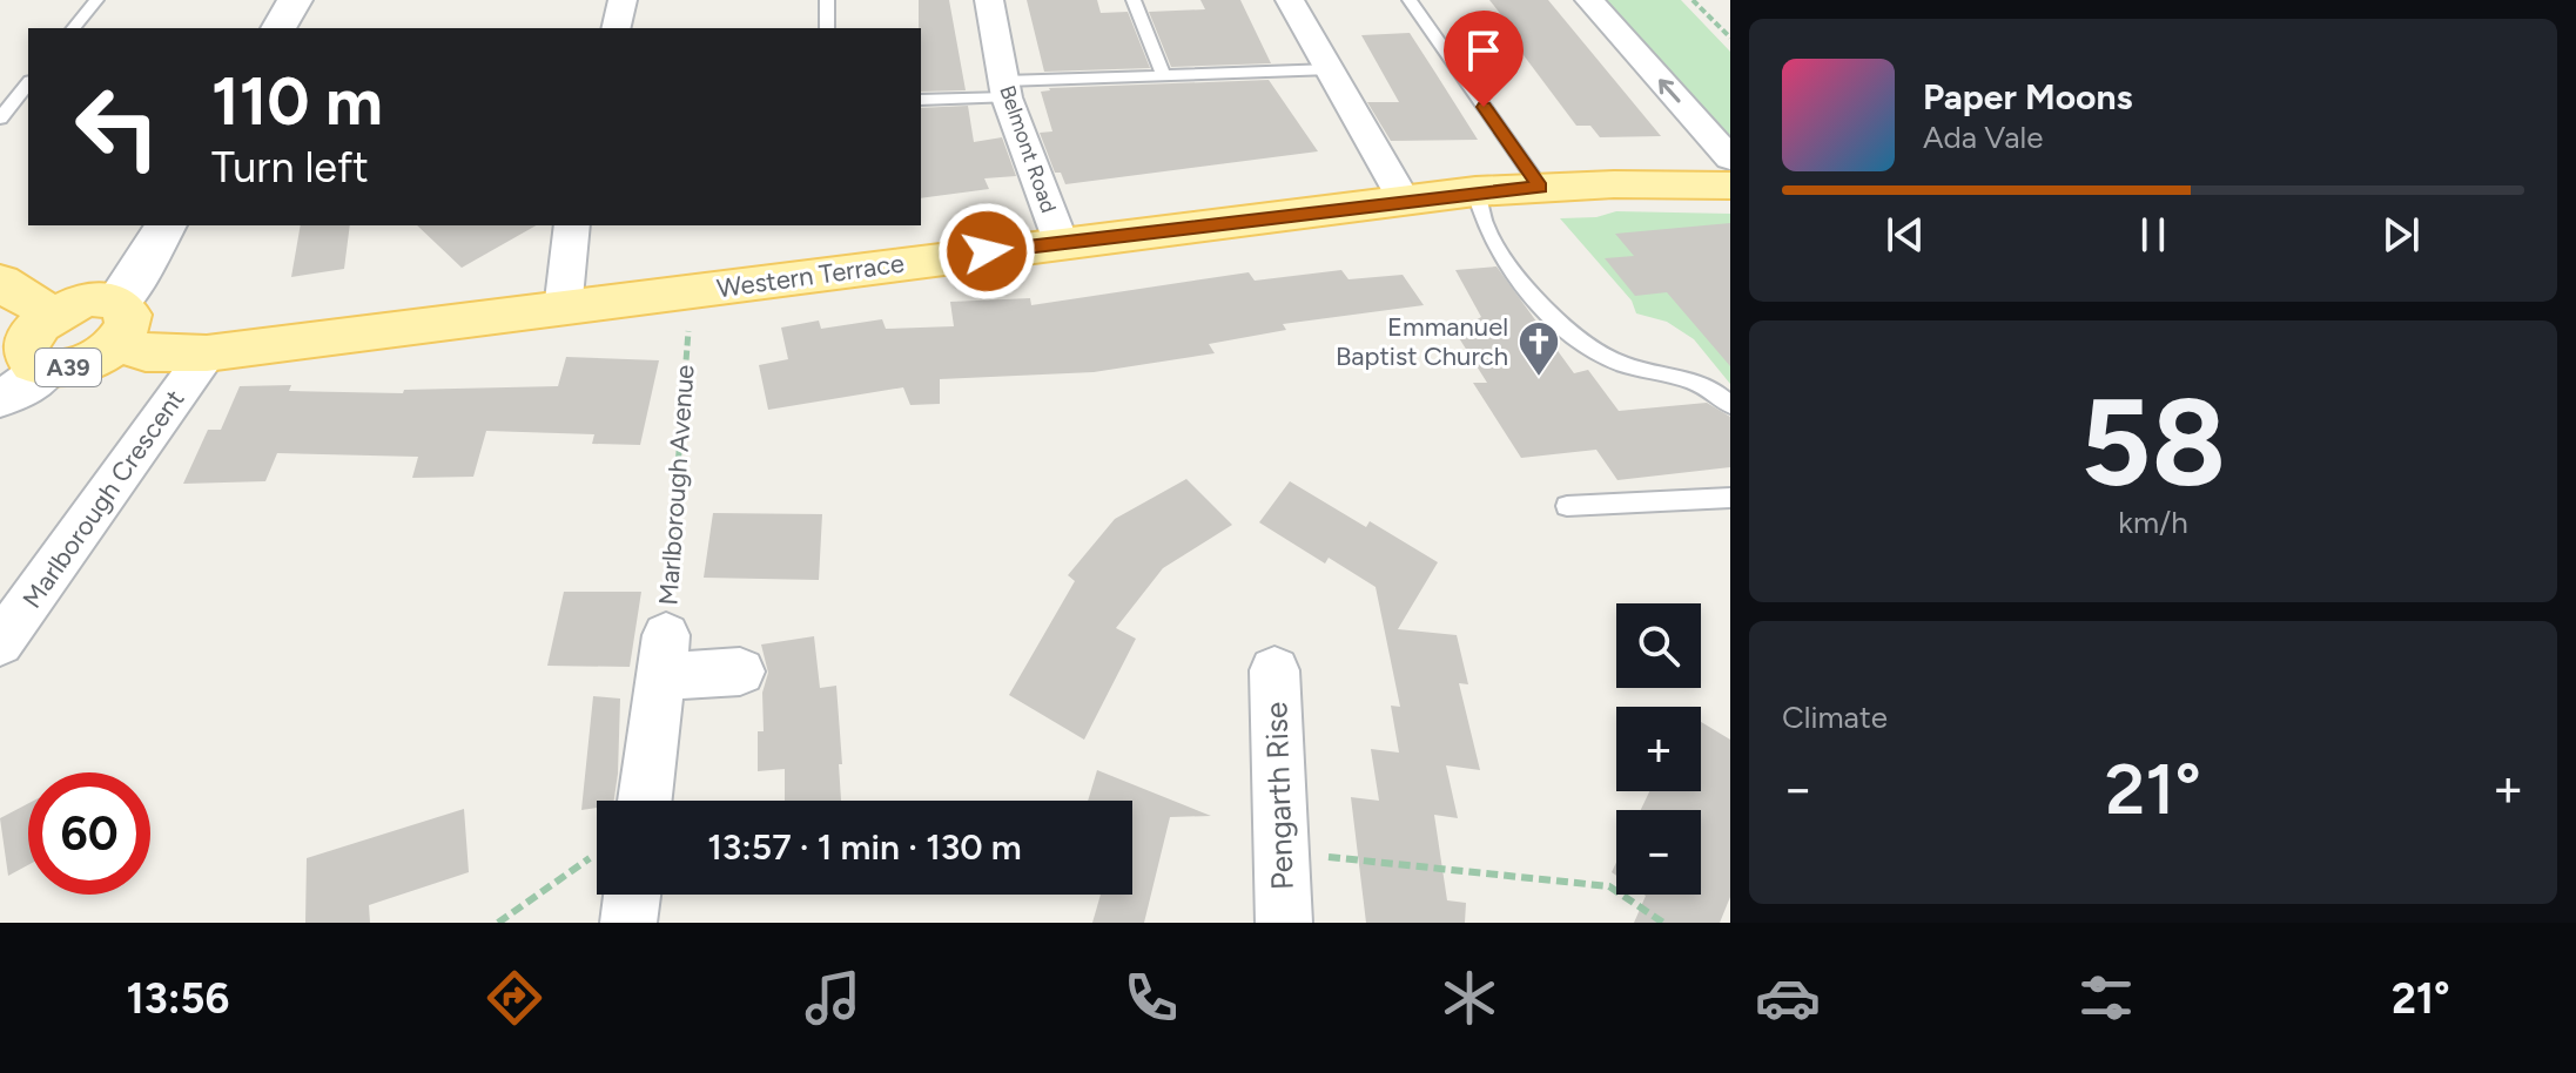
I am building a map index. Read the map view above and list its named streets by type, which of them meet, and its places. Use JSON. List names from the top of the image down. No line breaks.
{"streets":{"main road":["Western Terrace","A39"],"street":["Belmont Road","Marlborough Crescent","Pengarth Rise"],"path":["Marlborough Avenue"]},"crossings":[["Belmont Road","Western Terrace"],["Western Terrace","A39"],["Western Terrace","Marlborough Avenue"],["Western Terrace","Marlborough Crescent"]],"places":{"church":["Emmanuel Baptist Church"]},"page":{"turn":["110 m","Turn left"],"song":["Paper Moons","Ada Vale"],"tile":[["58","km/h"],"Climate"],"map_buttons":["+","−"],"heat":["−","21°","+"],"limit":"60","trip":"13:57 · 1 min · 130 m","tabs":["13:56","21°"]}}
